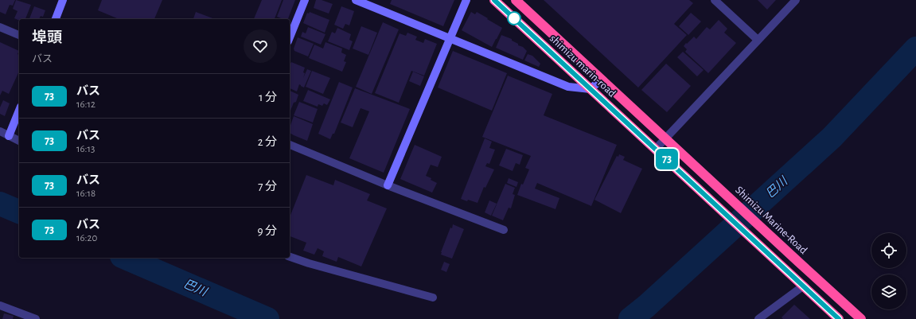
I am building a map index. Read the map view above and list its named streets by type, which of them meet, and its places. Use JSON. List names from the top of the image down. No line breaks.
{"streets":{"highway":["shimizu marin-road","Shimizu Marine-Road"]},"crossings":[["shimizu marin-road","Shimizu Marine-Road"]],"water":["巴川"],"lines":["bus line 73"],"page":{"on_map":"73","heading":["埠頭","バス"],"list":[{"mark":"73","name":"バス","note":"16:12","value":"1 分"},{"mark":"73","name":"バス","note":"16:13","value":"2 分"},{"mark":"73","name":"バス","note":"16:18","value":"7 分"},{"mark":"73","name":"バス","note":"16:20","value":"9 分"}]}}
